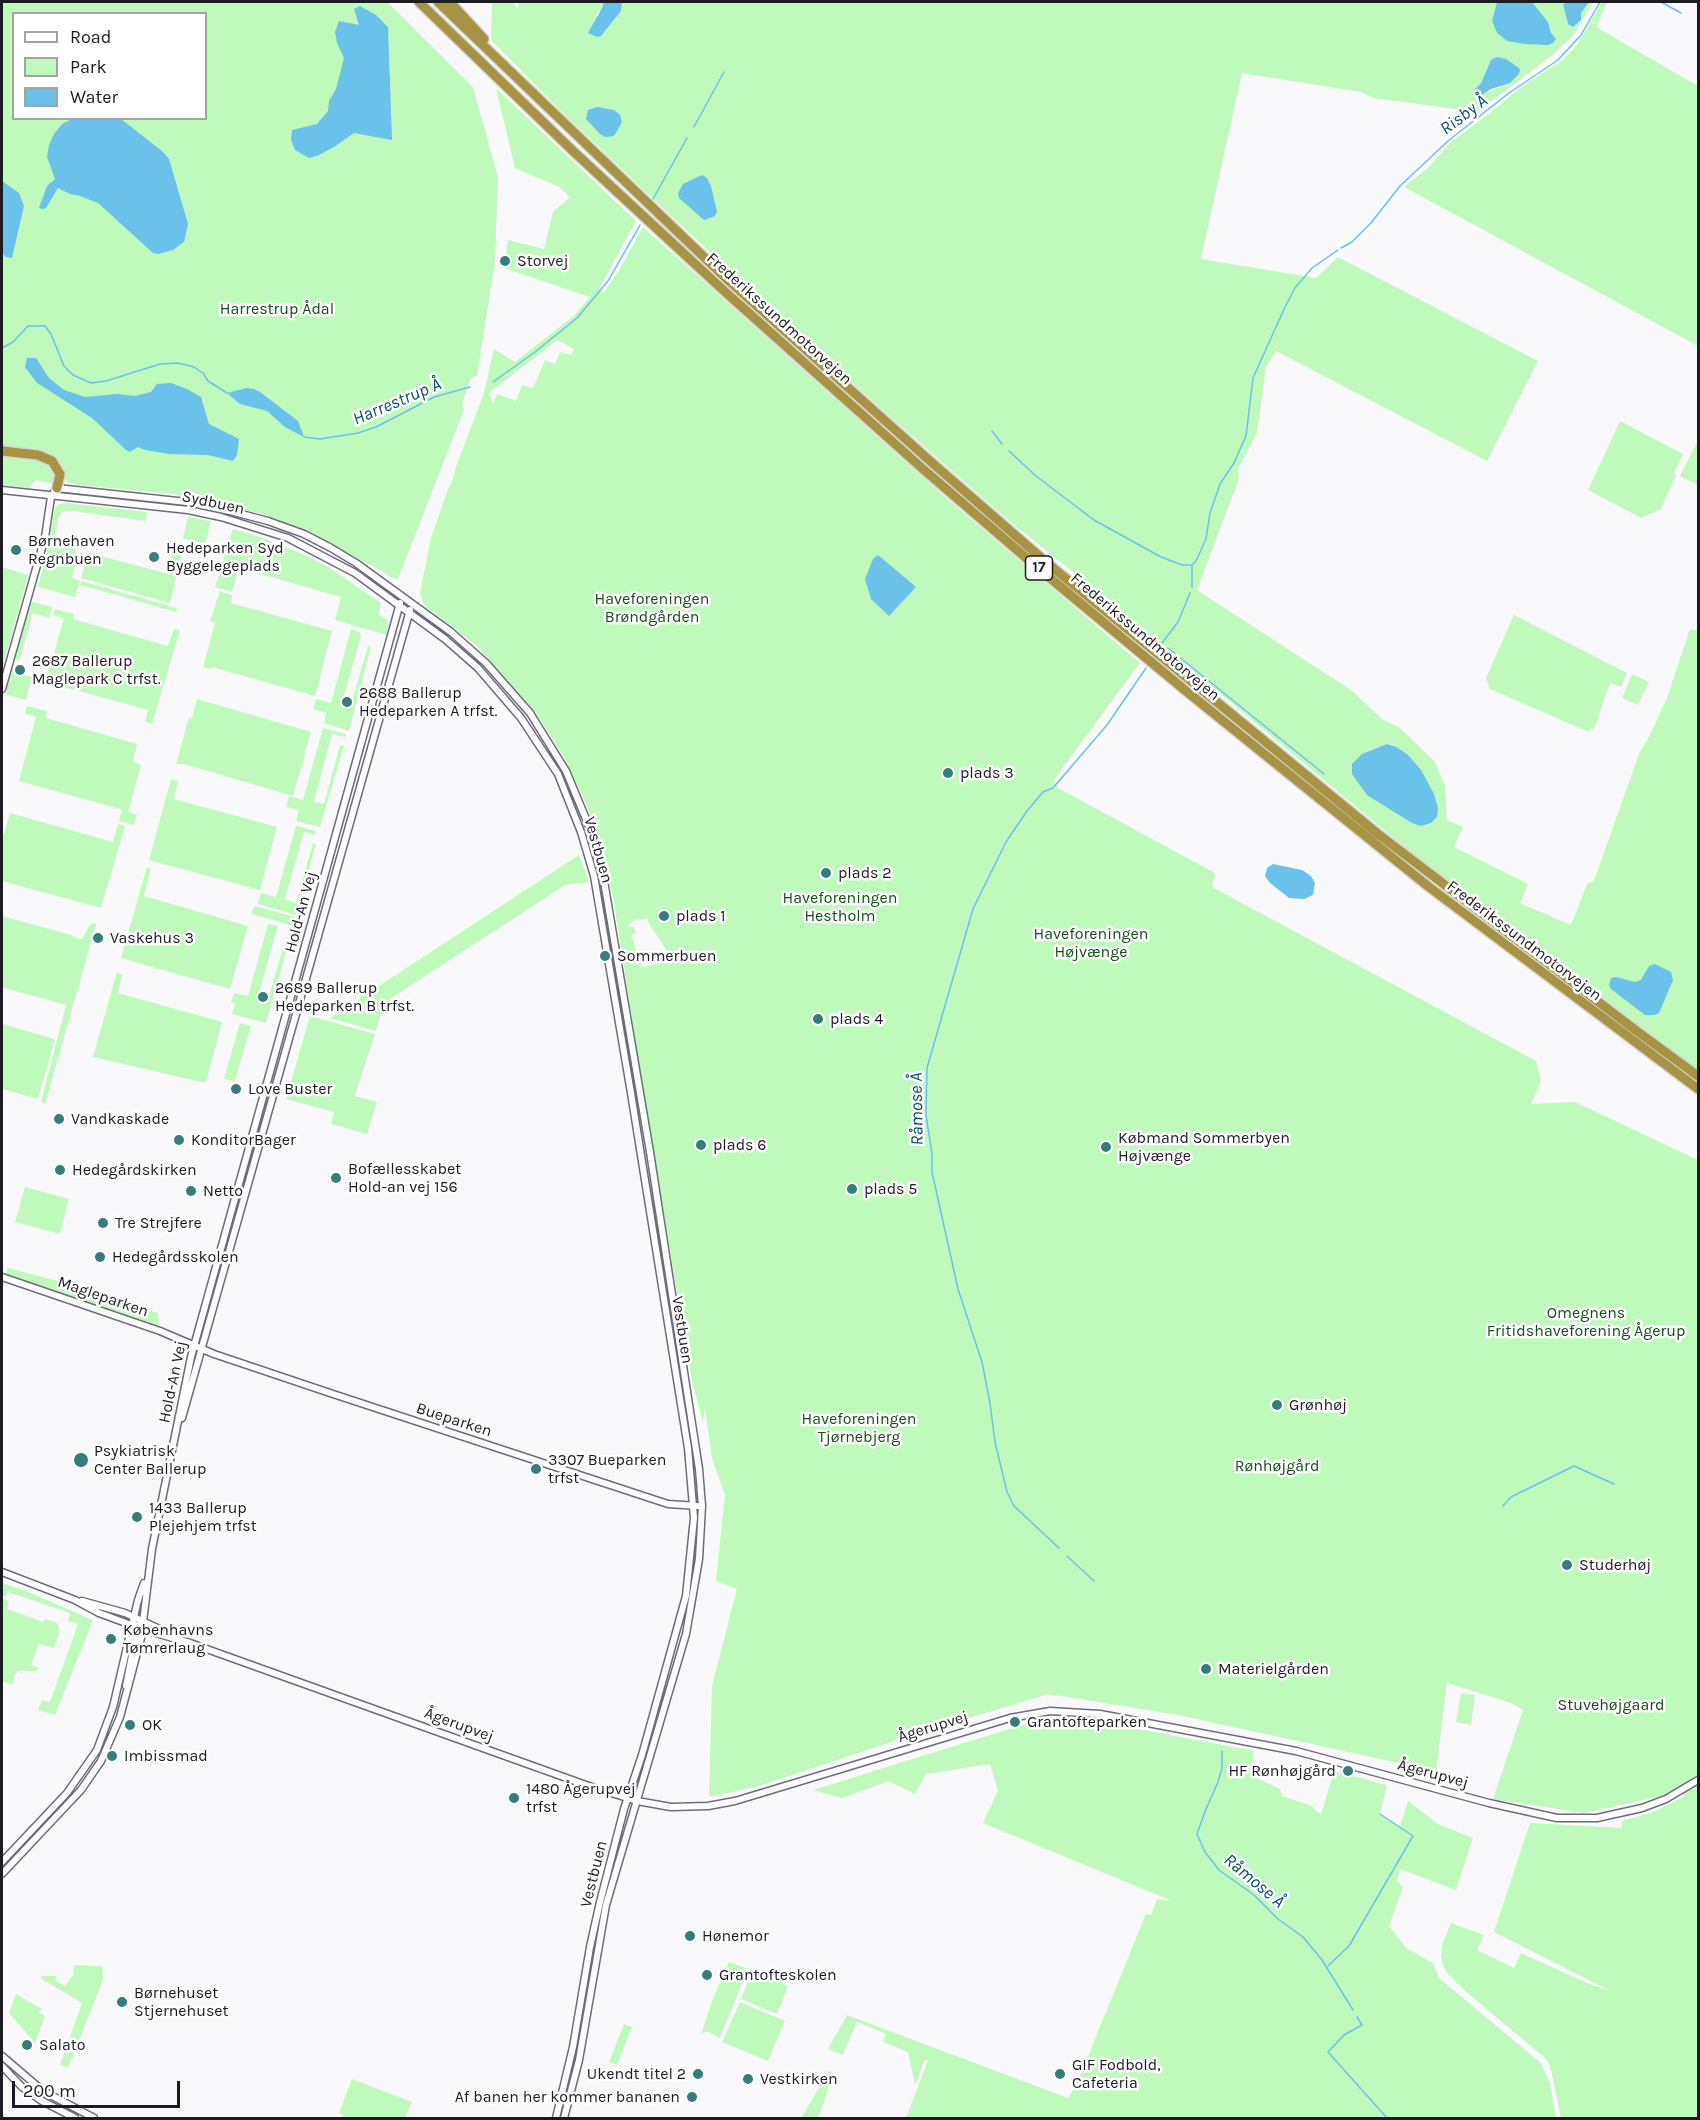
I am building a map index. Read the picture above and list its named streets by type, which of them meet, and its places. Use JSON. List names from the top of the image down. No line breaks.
{"streets":{"highway":["Frederikssundmotorvejen","17"],"street":["Sydbuen","Vestbuen","Hold-An Vej","Magleparken","Bueparken","Ågerupvej"]},"crossings":[["Sydbuen","Vestbuen"],["Sydbuen","Hold-An Vej"],["Vestbuen","Hold-An Vej"],["Vestbuen","Bueparken"],["Vestbuen","Ågerupvej"],["Hold-An Vej","Magleparken"],["Hold-An Vej","Bueparken"],["Hold-An Vej","Ågerupvej"],["Magleparken","Bueparken"]],"water":["Risby Å","Harrestrup Å","Råmose Å"],"parks":["Harrestrup Ådal","Haveforeningen Brøndgården","Haveforeningen Hestholm","Haveforeningen Højvænge","Omegnens Fritidshaveforening Ågerup","Haveforeningen Tjørnebjerg","Rønhøjgård","Stuvehøjgaard"],"places":["Storvej","Børnehaven Regnbuen","Hedeparken Syd Byggelegeplads","2687 Ballerup Maglepark C trfst.","2688 Ballerup Hedeparken A trfst.","plads 3","plads 2","plads 1","Vaskehus 3","Sommerbuen","2689 Ballerup Hedeparken B trfst.","plads 4","Love Buster","Vandkaskade","KonditorBager","plads 6","Købmand Sommerbyen Højvænge","Hedegårdskirken","Bofællesskabet Hold-an vej 156","plads 5","Netto","Tre Strejfere","Hedegårdsskolen","Grønhøj","Psykiatrisk Center Ballerup","3307 Bueparken trfst","1433 Ballerup Plejehjem trfst","Studerhøj","Københavns Tømrerlaug","Materielgården","Grantofteparken","OK","Imbissmad","HF Rønhøjgård","1480 Ågerupvej trfst","Hønemor","Grantofteskolen","Børnehuset Stjernehuset","Salato","Ukendt titel 2","GIF Fodbold, Cafeteria","Vestkirken","Af banen her kommer bananen"],"legend":["Road","Park","Water"],"scale_bar":"200 m"}
